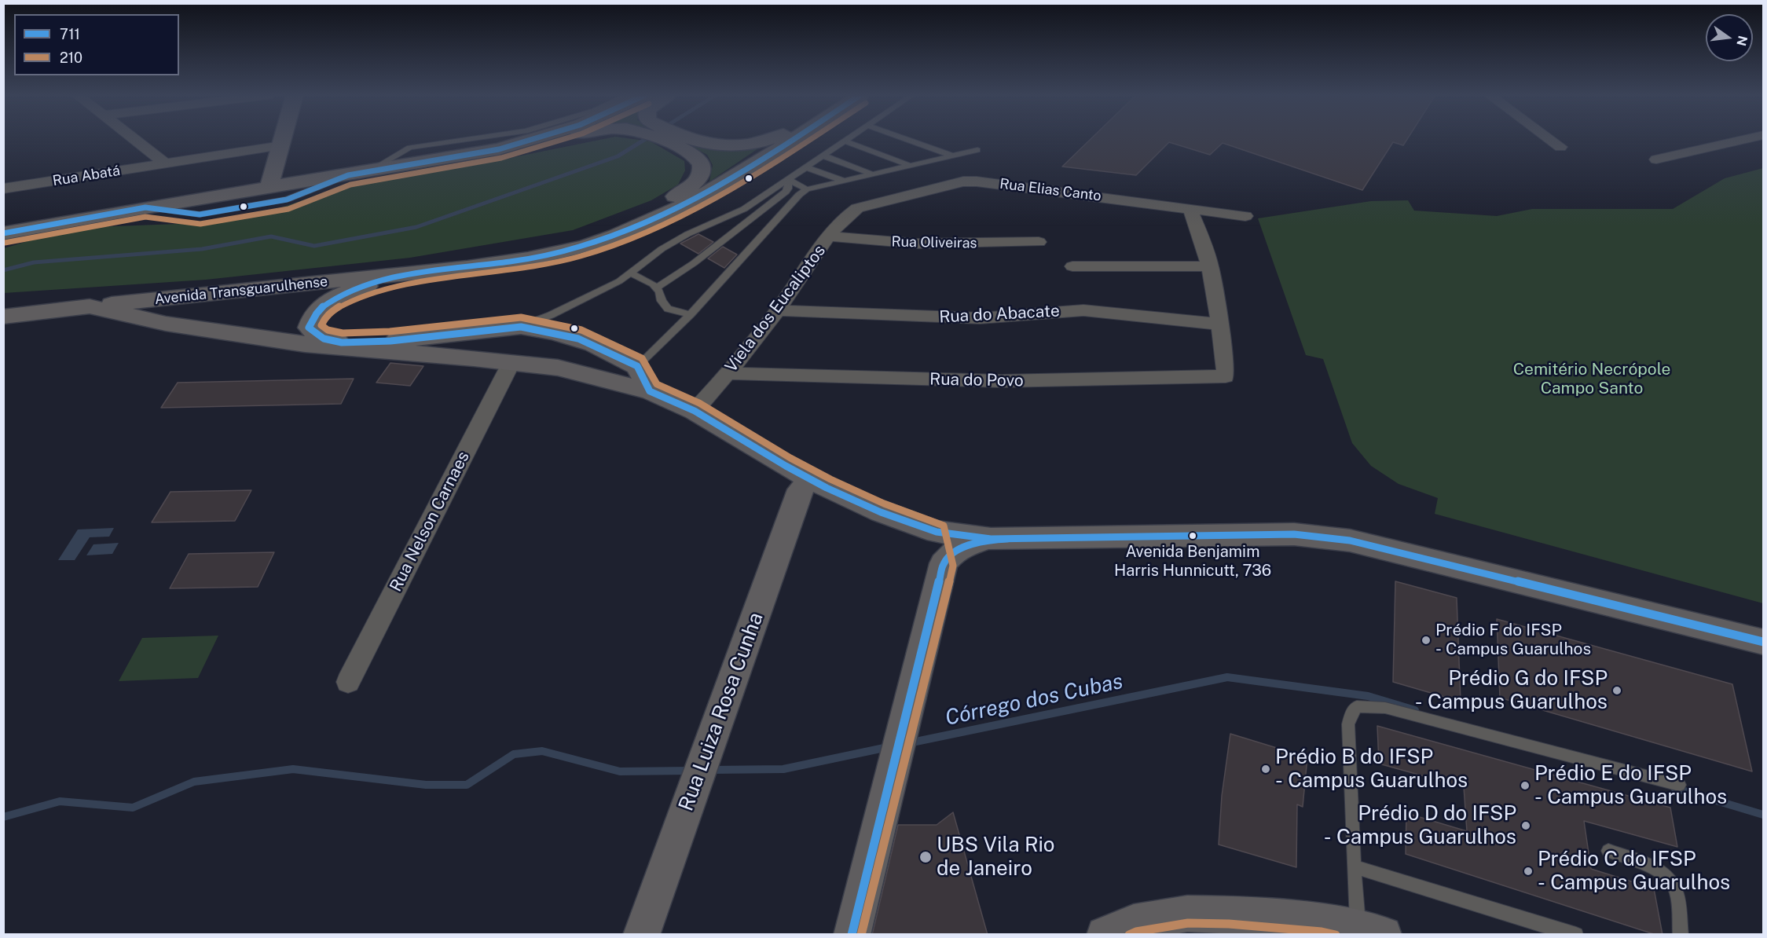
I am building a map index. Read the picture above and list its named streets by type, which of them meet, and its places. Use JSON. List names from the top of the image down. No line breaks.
{"streets":{"main road":["Avenida Transguarulhense","Rua Luiza Rosa Cunha"],"street":["Rua Abatá","Rua Elias Canto","Rua Oliveiras","Viela dos Eucaliptos","Rua do Abacate","Rua do Povo","Rua Nelson Carnaes"]},"crossings":[["Rua Elias Canto","Viela dos Eucaliptos"],["Rua Oliveiras","Viela dos Eucaliptos"],["Viela dos Eucaliptos","Rua do Abacate"],["Viela dos Eucaliptos","Rua do Povo"],["Rua do Abacate","Rua do Povo"]],"water":["Córrego dos Cubas"],"parks":["Cemitério Necrópole Campo Santo"],"places":["Avenida Benjamim Harris Hunnicutt, 736","Prédio F do IFSP - Campus Guarulhos","Prédio G do IFSP - Campus Guarulhos","Prédio B do IFSP - Campus Guarulhos","Prédio E do IFSP - Campus Guarulhos","Prédio D do IFSP - Campus Guarulhos","UBS Vila Rio de Janeiro","Prédio C do IFSP - Campus Guarulhos"],"lines":["transit line 711","transit line 210"],"legend":["711","210"],"north":"right"}
